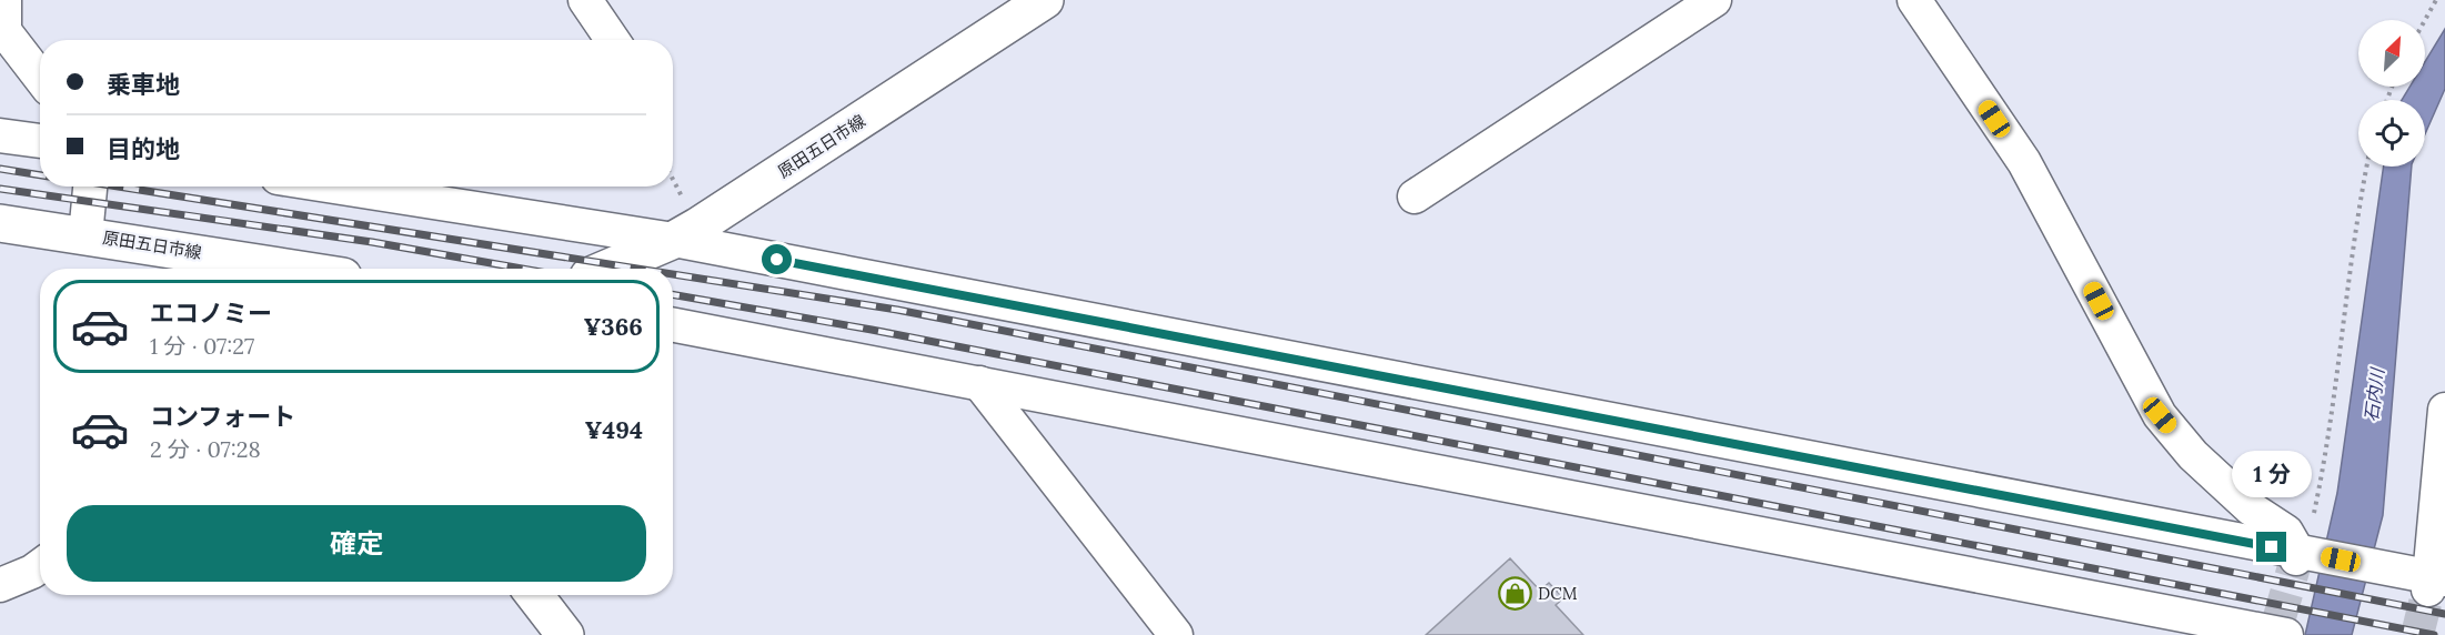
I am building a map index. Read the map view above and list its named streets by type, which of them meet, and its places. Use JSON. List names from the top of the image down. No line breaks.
{"streets":{"main road":["原田五日市線"]},"water":["石内川"],"places":{"shop":["DCM"]},"north":"top right","page":{"banner":["乗車地","目的地"],"list":[{"name":"エコノミー","note":"1 分 · 07:27","value":"¥366"},{"name":"コンフォート","note":"2 分 · 07:28","value":"¥494"}],"bubble":"1 分","buttons":"確定"}}
